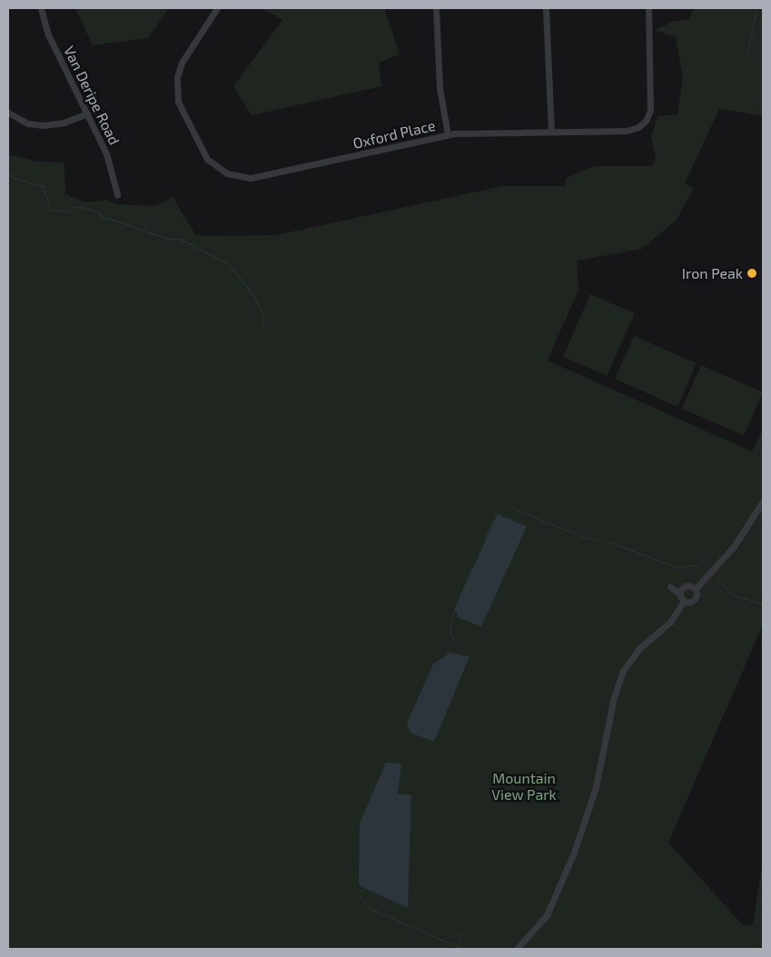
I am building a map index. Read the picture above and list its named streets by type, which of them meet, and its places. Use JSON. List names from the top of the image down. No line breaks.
{"streets":{"street":["Van Deripe Road","Oxford Place"]},"parks":["Mountain View Park"],"places":["Iron Peak"]}
